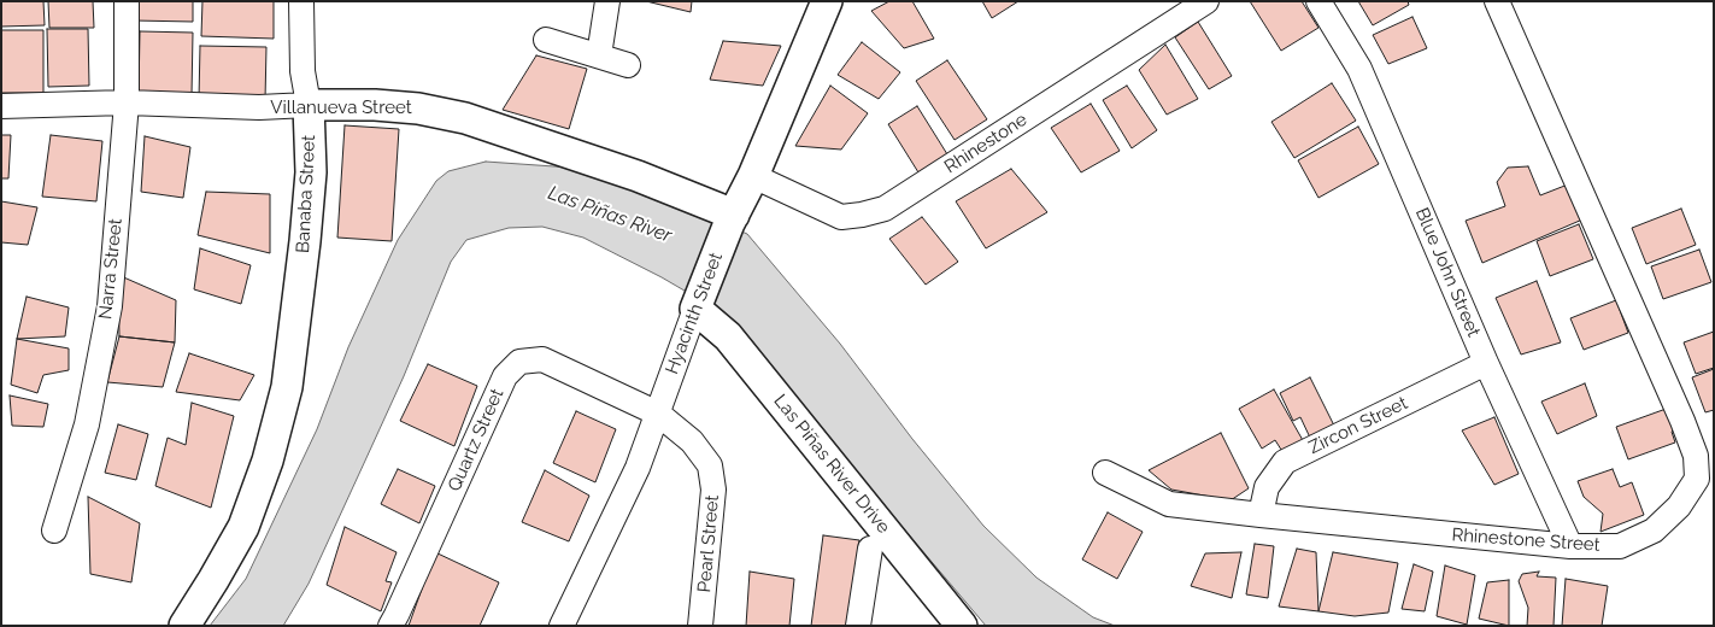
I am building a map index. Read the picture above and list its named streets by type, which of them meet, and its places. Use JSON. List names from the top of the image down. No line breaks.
{"streets":{"street":["Villanueva Street","Rhinestone","Banaba Street","Narra Street","Blue John Street","Hyacinth Street","Zircon Street","Quartz Street","Las Piñas River Drive","Rhinestone Street","Pearl Street"]},"crossings":[["Villanueva Street","Banaba Street"],["Villanueva Street","Narra Street"],["Villanueva Street","Hyacinth Street"],["Rhinestone","Hyacinth Street"],["Blue John Street","Zircon Street"],["Blue John Street","Rhinestone Street"],["Hyacinth Street","Quartz Street"],["Hyacinth Street","Las Piñas River Drive"],["Hyacinth Street","Pearl Street"],["Zircon Street","Rhinestone Street"],["Quartz Street","Pearl Street"]],"water":["Las Piñas River"]}
